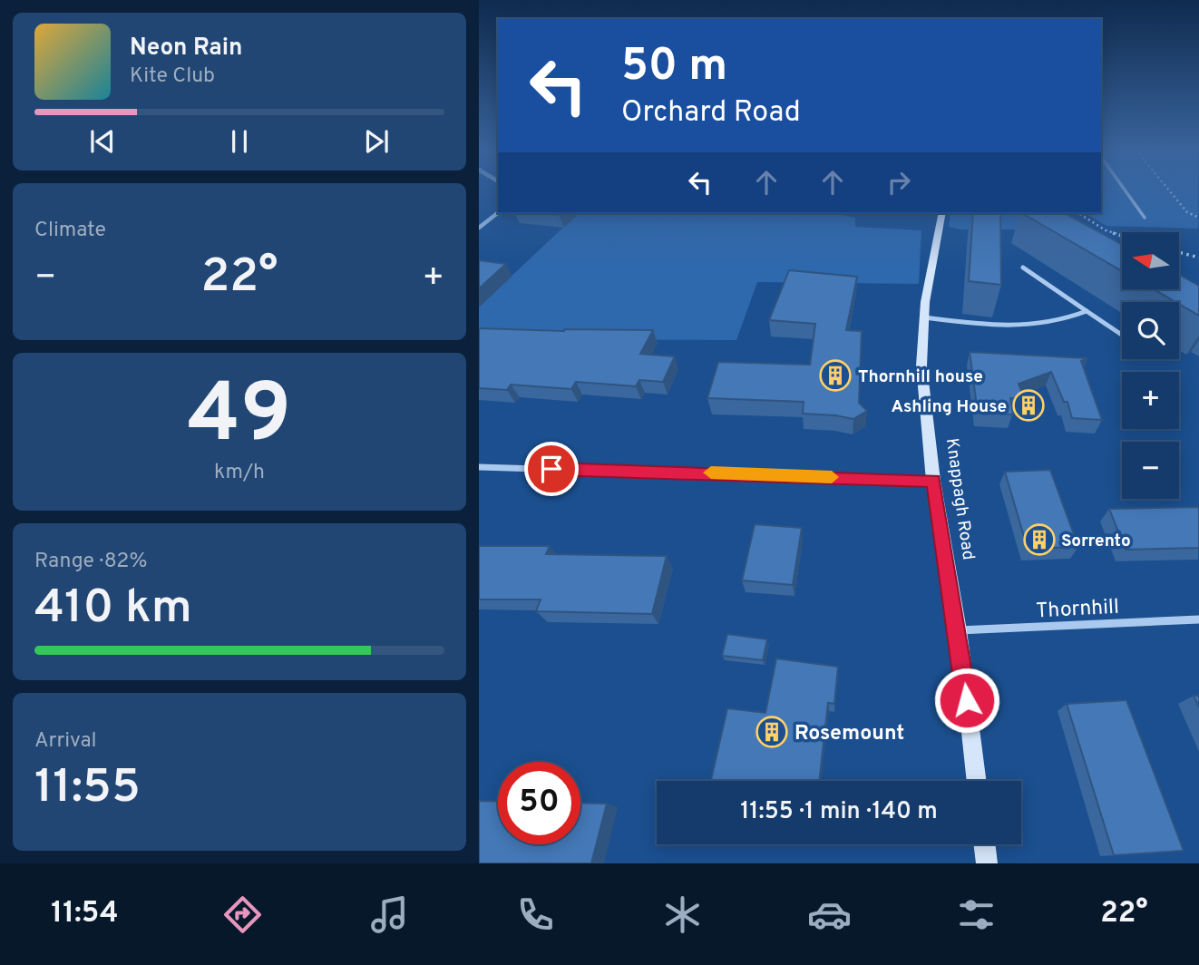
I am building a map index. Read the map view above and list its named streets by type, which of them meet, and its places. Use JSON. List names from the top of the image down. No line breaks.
{"streets":{"main road":["Knappagh Road"],"street":["Thornhill"]},"crossings":[["Knappagh Road","Thornhill"]],"places":{"building":["Thornhill house","Ashling House","Sorrento","Rosemount"]},"north":"left","page":{"turn":["50 m","Orchard Road"],"song":["Neon Rain","Kite Club"],"tile":["Climate",["49","km/h"],["Range · 82%","410 km"],["Arrival","11:55"]],"map_buttons":["+","−"],"heat":["−","22°","+"],"limit":"50","trip":"11:55 · 1 min · 140 m","tabs":["11:54","22°"]}}
